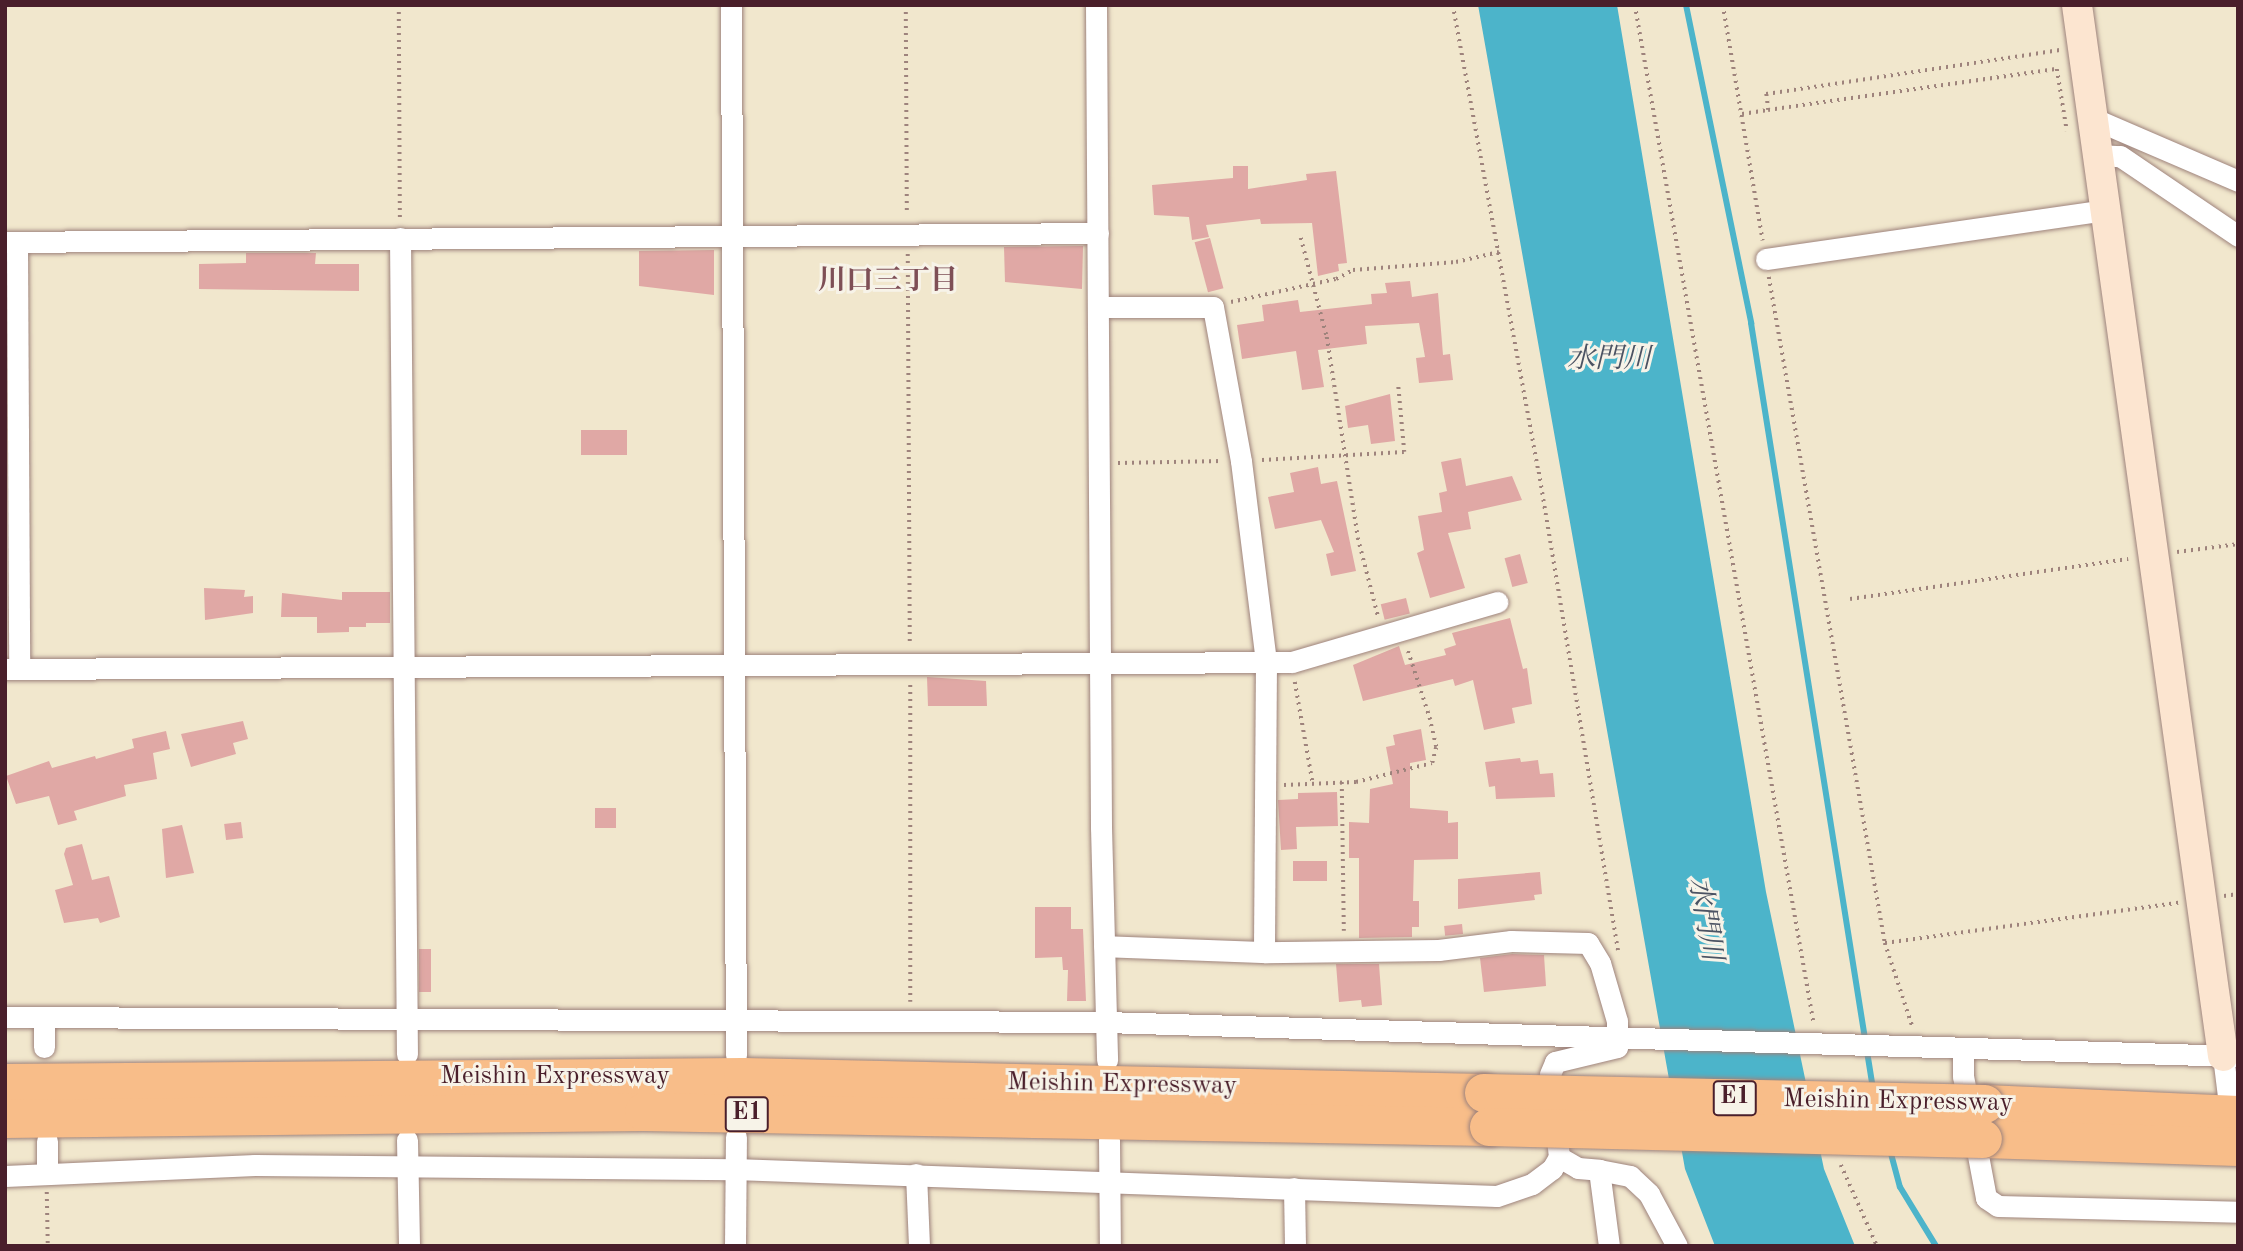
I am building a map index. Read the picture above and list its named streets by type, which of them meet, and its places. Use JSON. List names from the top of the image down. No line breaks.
{"streets":{"highway":["Meishin Expressway","E1"]},"districts":["川口三丁目"],"water":["水門川"]}
